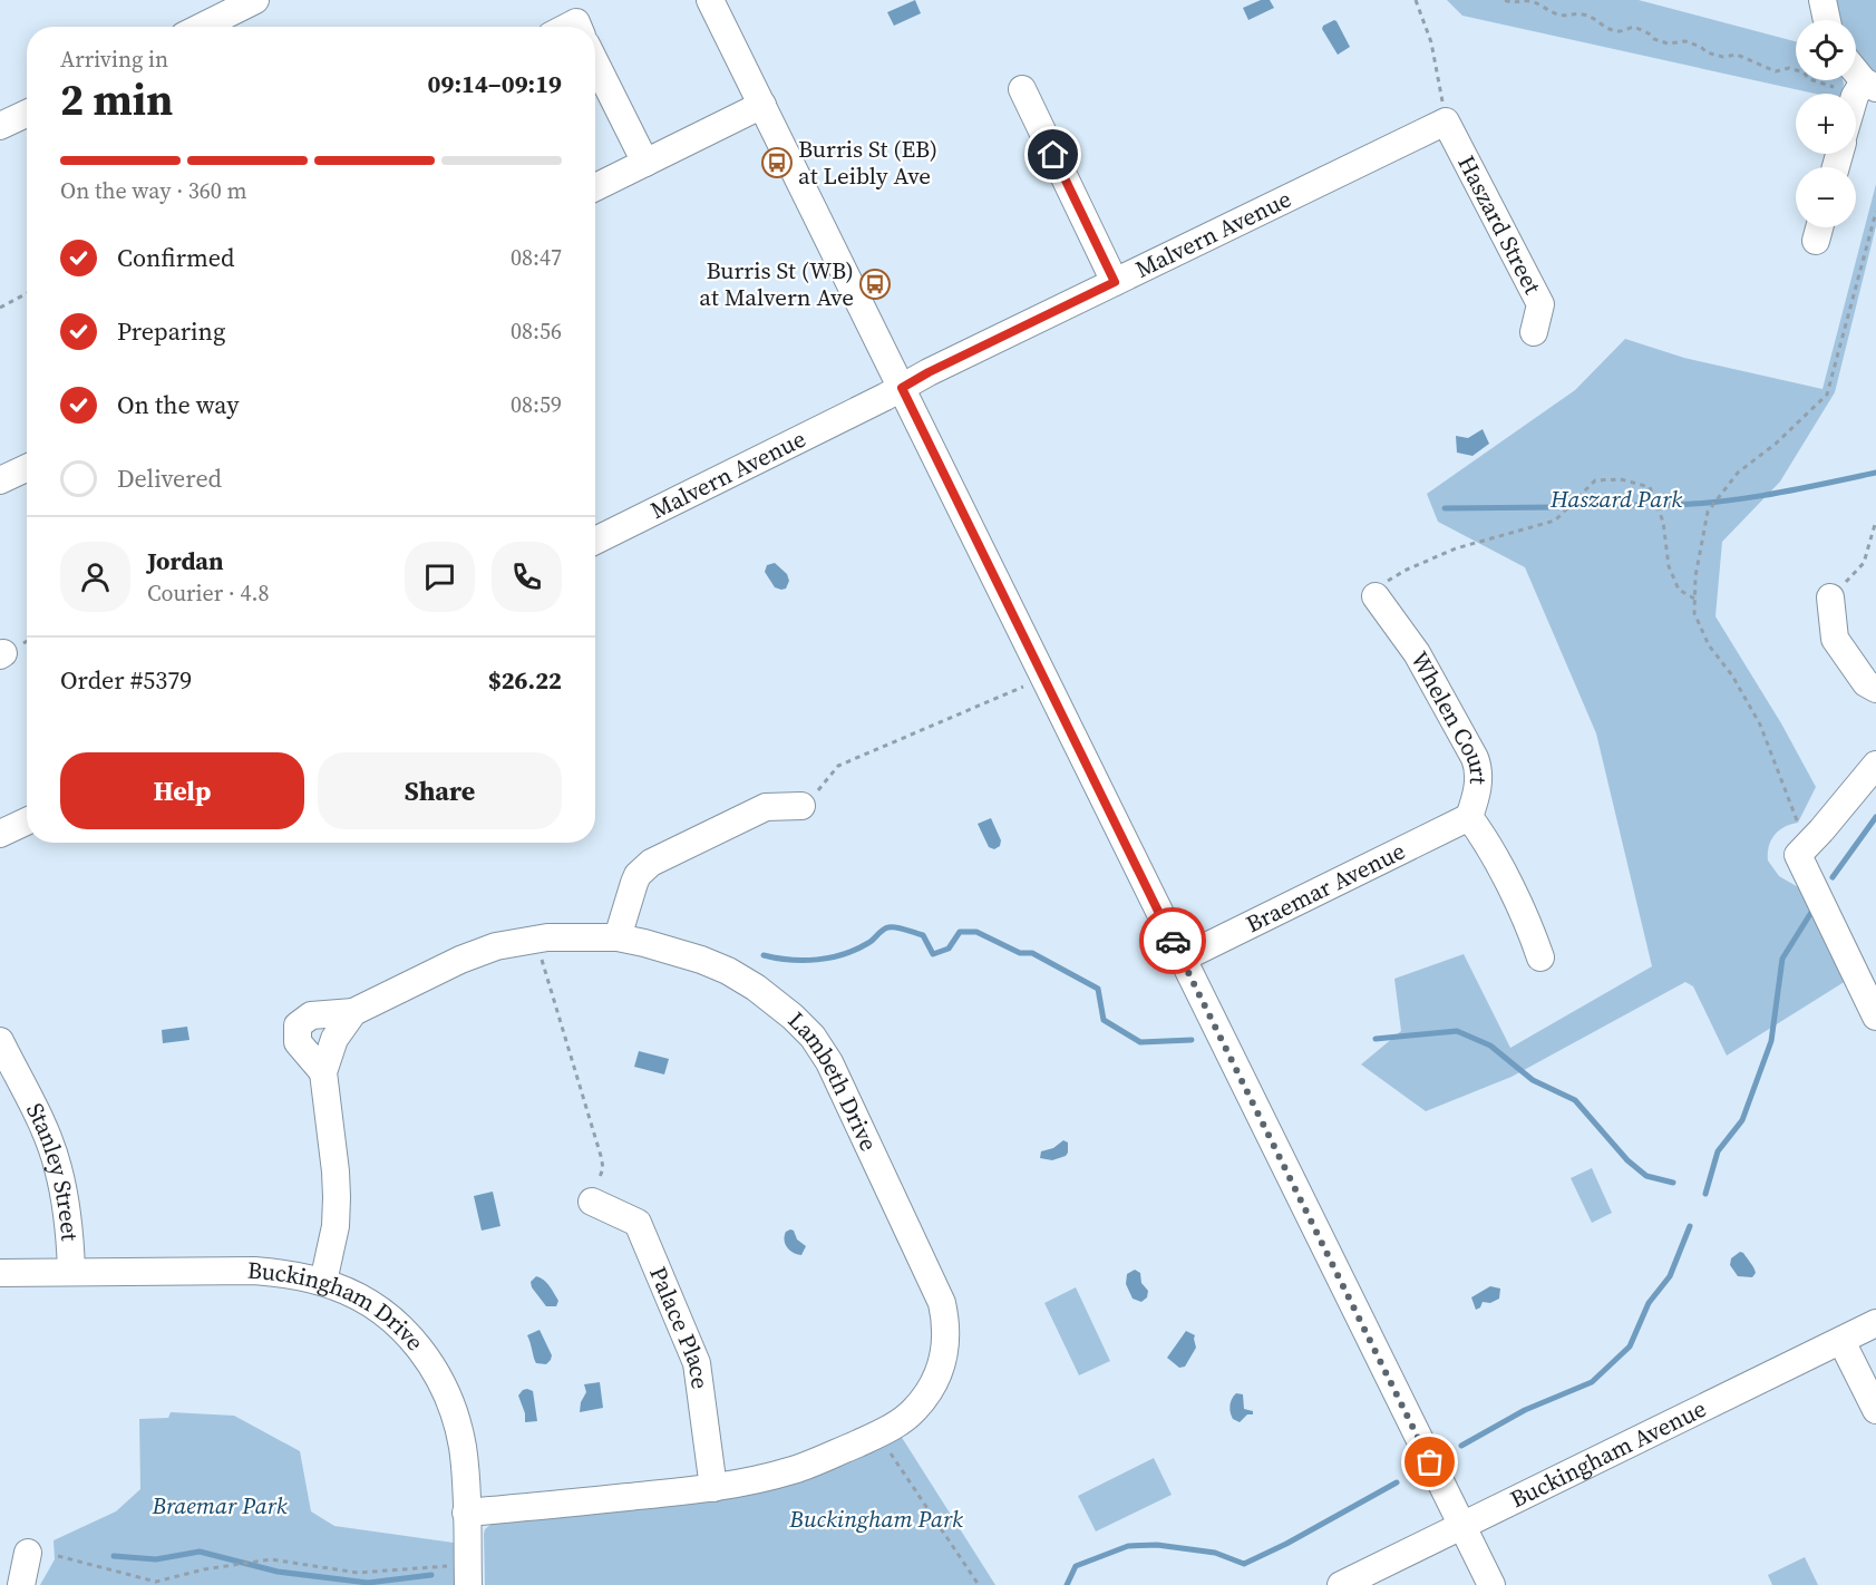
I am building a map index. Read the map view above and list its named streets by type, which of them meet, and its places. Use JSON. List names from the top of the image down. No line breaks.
{"streets":{"street":["Haszard Street","Malvern Avenue","Whelen Court","Braemar Avenue","Lambeth Drive","Stanley Street","Buckingham Drive","Palace Place","Buckingham Avenue"]},"crossings":[["Haszard Street","Malvern Avenue"],["Whelen Court","Braemar Avenue"],["Lambeth Drive","Buckingham Drive"],["Lambeth Drive","Palace Place"],["Stanley Street","Buckingham Drive"]],"parks":["Haszard Park","Braemar Park","Buckingham Park"],"places":{"bus stop":["Burris St (EB) at Leibly Ave","Burris St (WB) at Malvern Ave"]},"page":{"map_buttons":["+","−"],"heading":["2 min","Arriving in","09:14–09:19"],"panel":["Jordan","Courier · 4.8","Order #5379","$26.22"],"bar":"On the way · 360 m","list":[["Confirmed","08:47"],["Preparing","08:56"],["On the way","08:59"],"Delivered"],"buttons":["Help","Share"]}}
